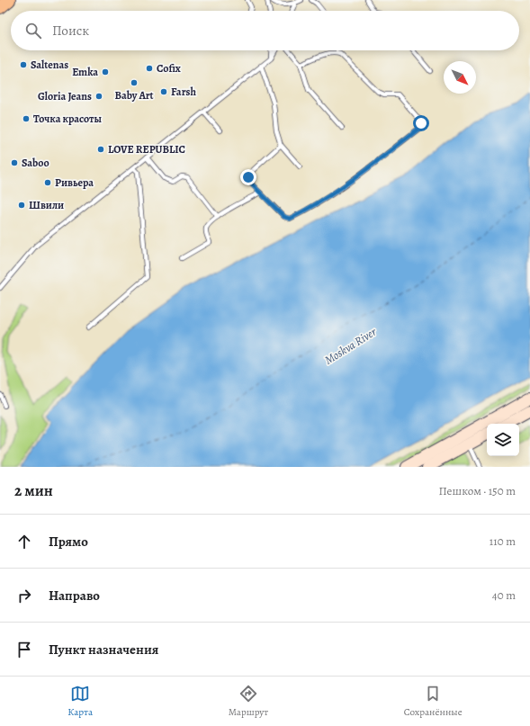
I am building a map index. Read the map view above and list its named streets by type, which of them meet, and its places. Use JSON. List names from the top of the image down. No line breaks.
{"water":["Moskva River"],"places":["Saltenas","Cofix","Emka","Baby Art","Farsh","Gloria Jeans","Точка красоты","LOVE REPUBLIC","Saboo","Ривьера","Швили"],"north":"bottom right","page":{"search":"Поиск","heading":["2 мин","Пешком · 150 m"],"list":[["Прямо","110 m"],["Направо","40 m"],"Пункт назначения"],"nav":["Карта","Маршрут","Сохранённые"]}}
